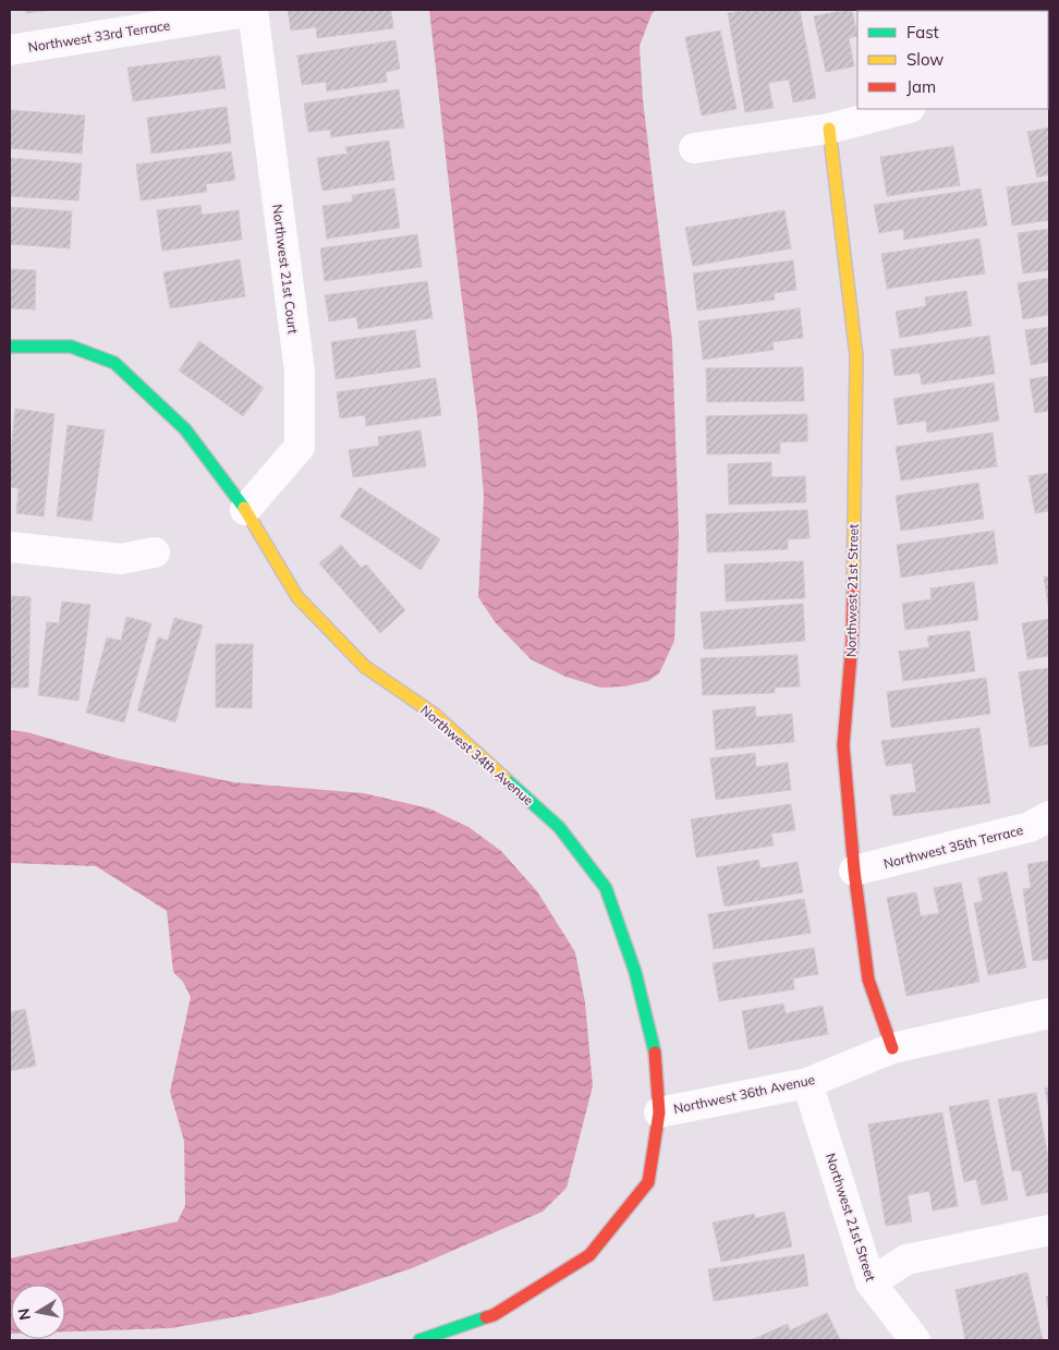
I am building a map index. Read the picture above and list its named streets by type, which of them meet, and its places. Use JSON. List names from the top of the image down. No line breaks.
{"streets":{"street":["Northwest 33rd Terrace","Northwest 21st Court","Northwest 21st Street","Northwest 34th Avenue","Northwest 35th Terrace","Northwest 36th Avenue"]},"crossings":[["Northwest 33rd Terrace","Northwest 21st Court"],["Northwest 21st Court","Northwest 34th Avenue"],["Northwest 21st Street","Northwest 35th Terrace"],["Northwest 21st Street","Northwest 36th Avenue"],["Northwest 34th Avenue","Northwest 36th Avenue"]],"legend":["Fast","Slow","Jam"],"north":"left"}
